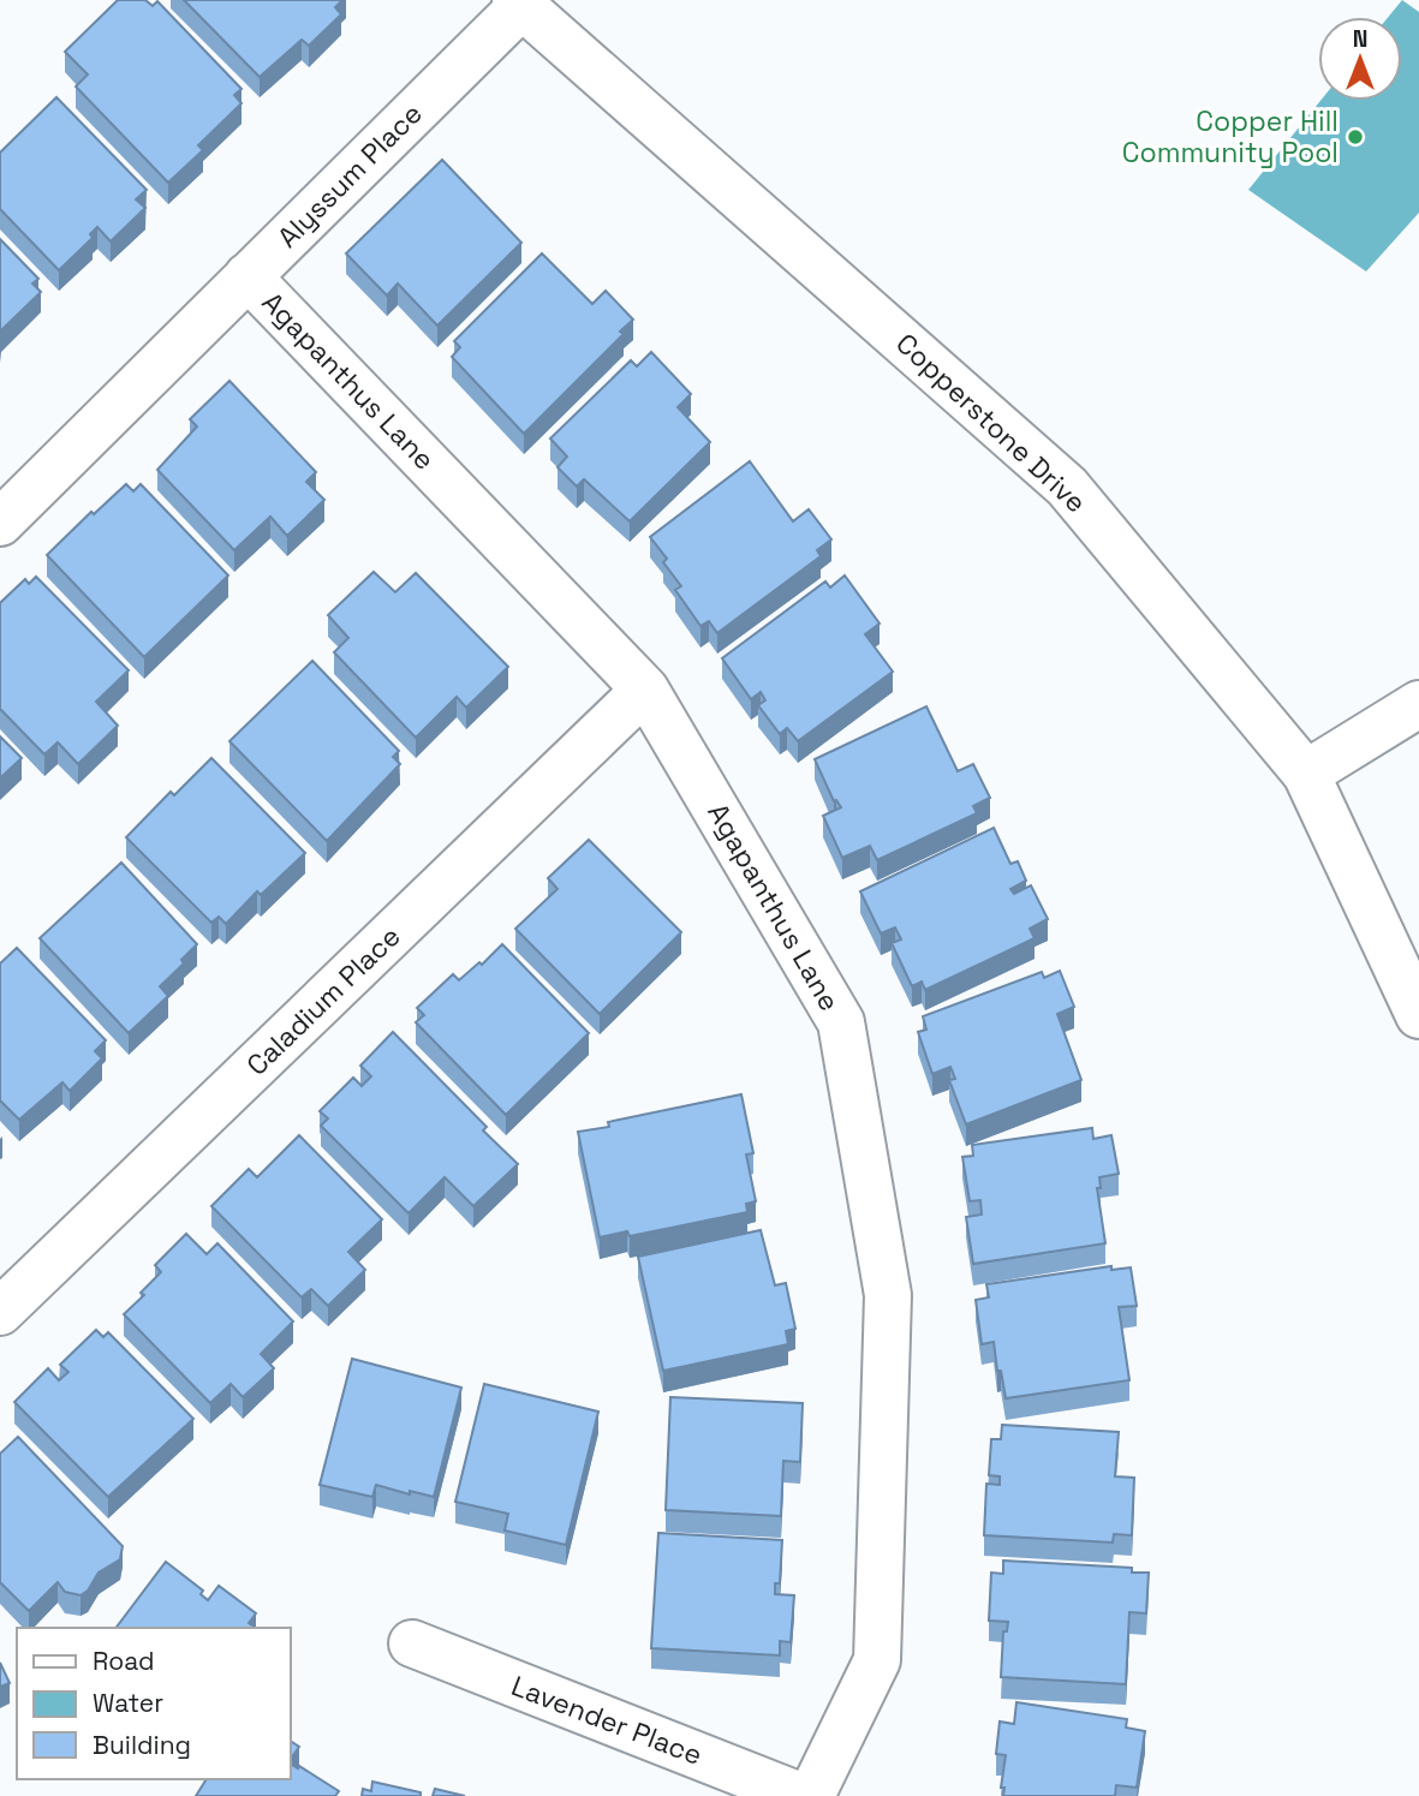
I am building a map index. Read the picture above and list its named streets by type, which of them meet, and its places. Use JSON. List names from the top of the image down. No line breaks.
{"streets":{"street":["Alyssum Place","Agapanthus Lane","Copperstone Drive","Caladium Place","Lavender Place"]},"crossings":[["Alyssum Place","Agapanthus Lane"],["Alyssum Place","Copperstone Drive"],["Agapanthus Lane","Caladium Place"]],"places":["Copper Hill Community Pool"],"legend":["Road","Water","Building"],"north":"top"}
